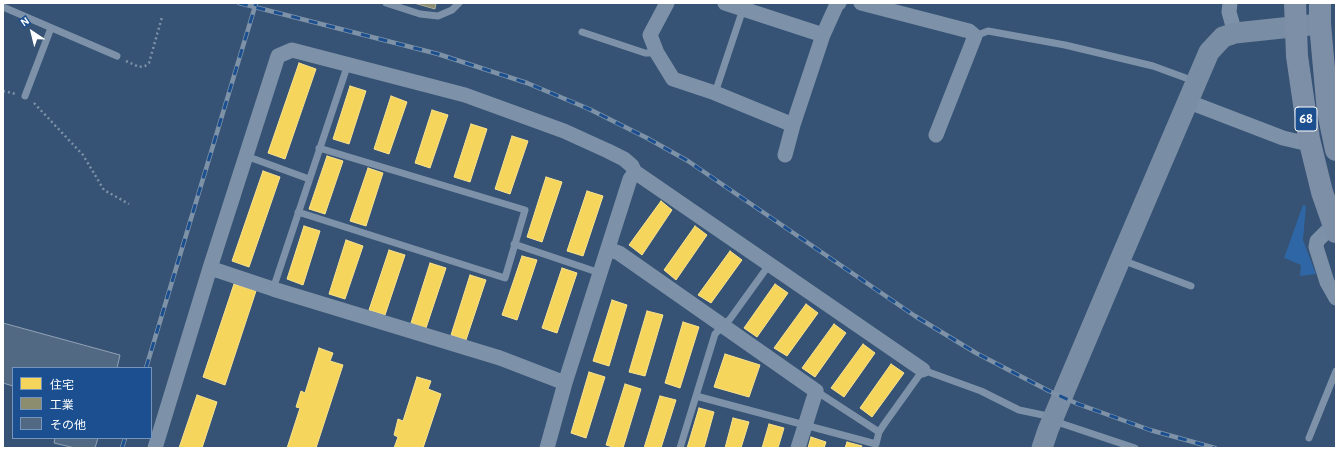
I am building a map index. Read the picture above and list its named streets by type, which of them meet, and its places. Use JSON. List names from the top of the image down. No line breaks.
{"streets":{"main road":["68"]},"legend":["住宅","工業","その他"],"north":"top left"}
